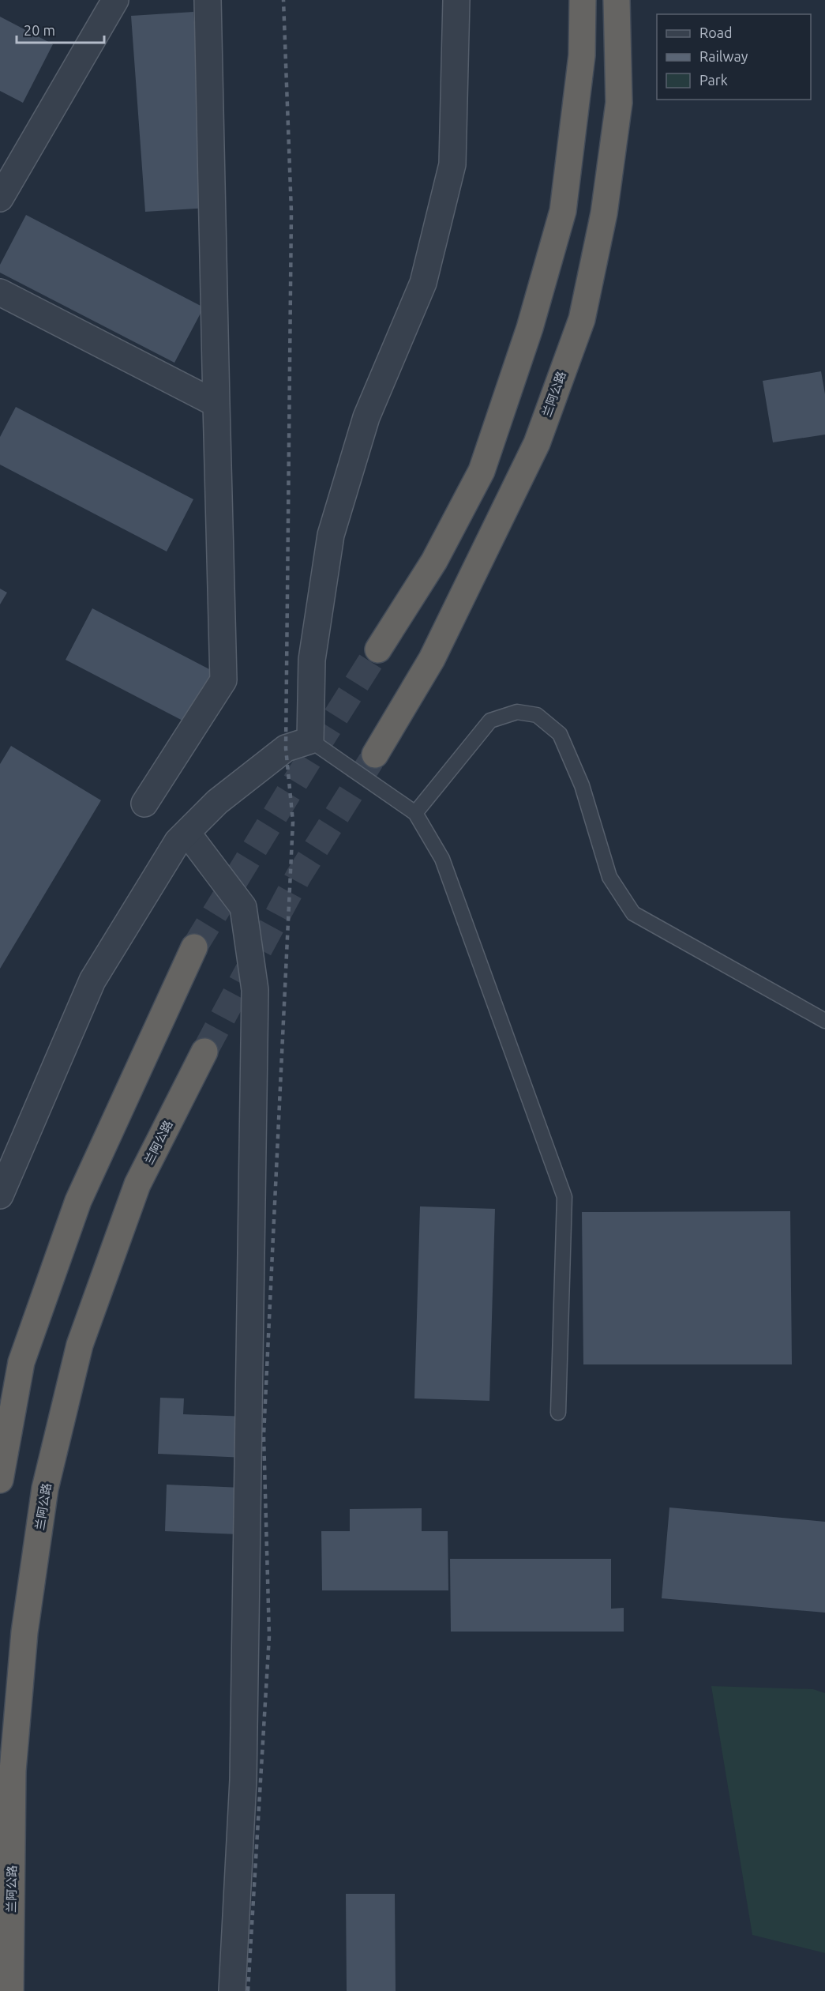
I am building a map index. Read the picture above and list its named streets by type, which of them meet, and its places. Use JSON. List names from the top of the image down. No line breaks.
{"streets":{"highway":["兰阿公路"]},"legend":["Road","Railway","Park"],"scale_bar":"20 m"}
